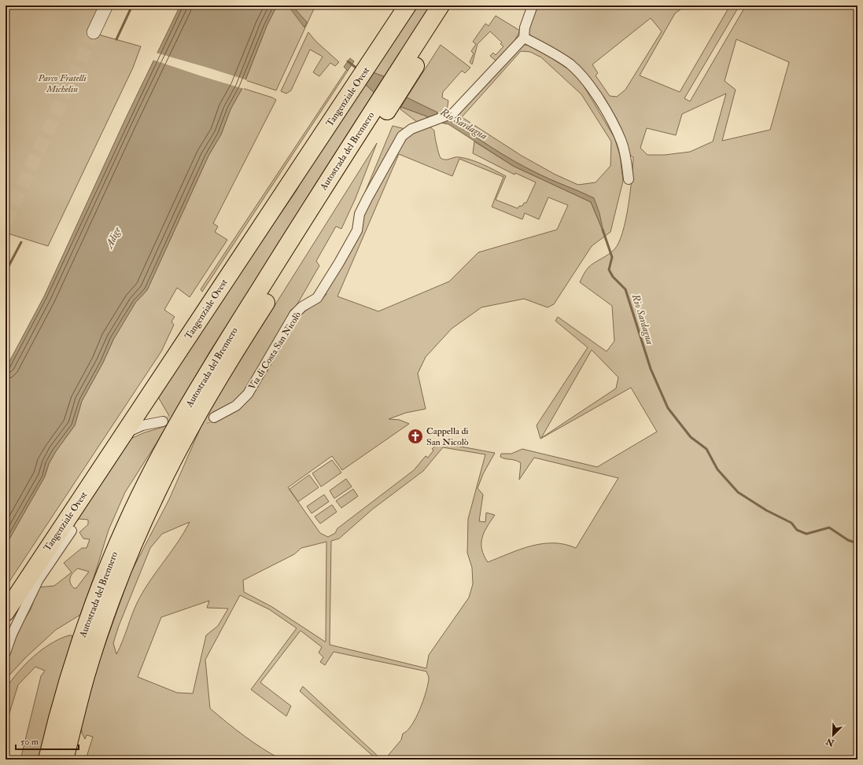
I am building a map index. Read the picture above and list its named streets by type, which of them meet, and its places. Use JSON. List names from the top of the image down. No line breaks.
{"streets":{"highway":["Tangenziale Ovest","Autostrada del Brennero"],"street":["Via di Costa San Nicolò"]},"water":["Rio Sardagna","Adige"],"parks":["Parco Fratelli Michelin"],"places":{"church":["Cappella di San Nicolò"]},"scale_bar":"50 m","north":"bottom left"}
